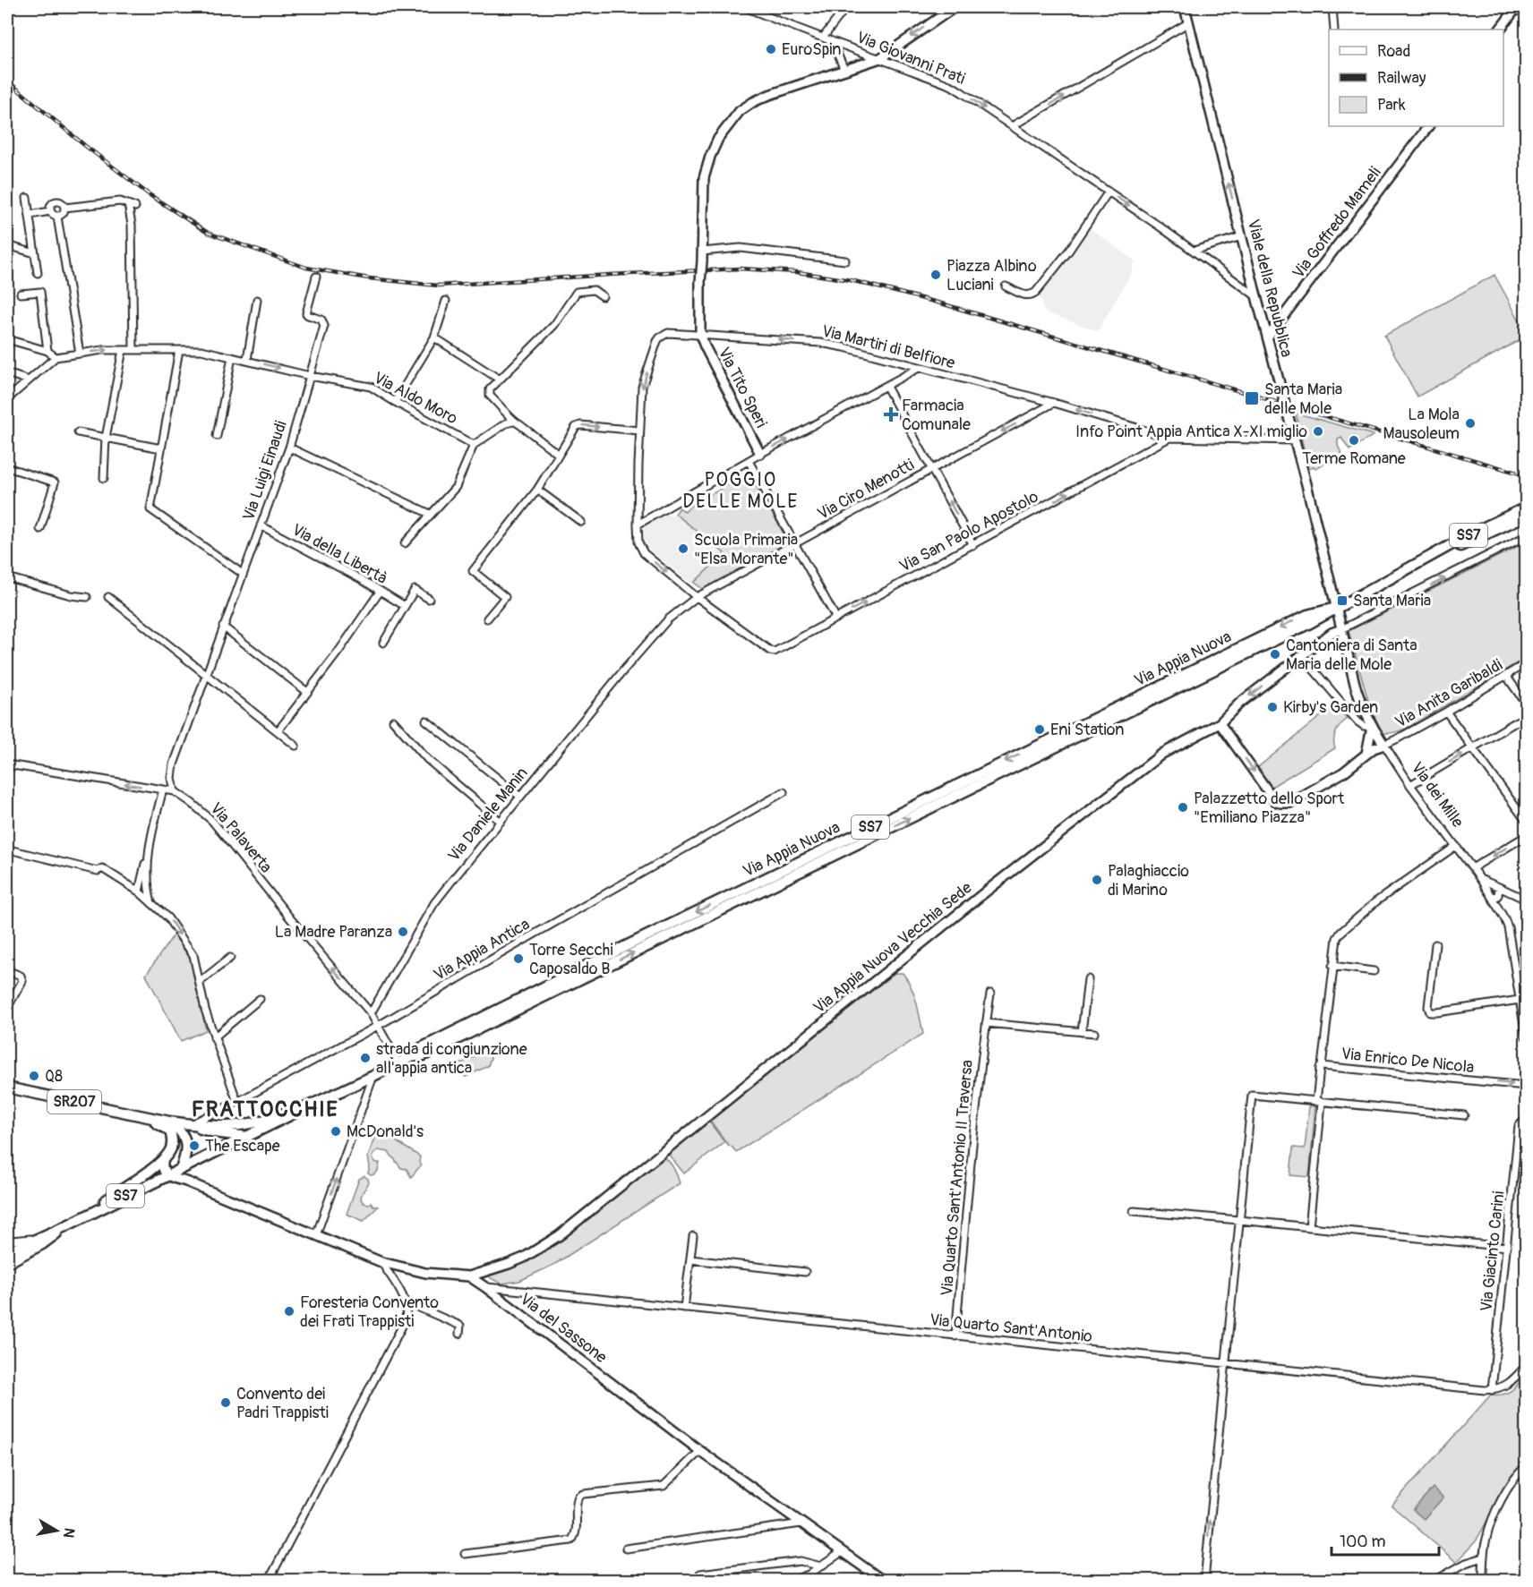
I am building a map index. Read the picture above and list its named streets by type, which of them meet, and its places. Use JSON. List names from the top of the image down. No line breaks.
{"streets":{"main road":["SS7","Via Appia Nuova","SR207"],"street":["Via Giovanni Prati","Via Goffredo Mameli","Viale della Repubblica","Via Martiri di Belfiore","Via Tito Speri","Via Aldo Moro","Via Luigi Einaudi","Via Ciro Menotti","Via San Paolo Apostolo","Via della Libertà","Via Anita Garibaldi","Via dei Mille","Via Daniele Manin","Via Palaverta","Via Appia Nuova Vecchia Sede","Via Appia Antica","Via Enrico De Nicola","Via Quarto Sant'Antonio II Traversa","Via Giacinto Carini","Via del Sassone","Via Quarto Sant'Antonio"]},"crossings":[["Via Giovanni Prati","Viale della Repubblica"],["Via Goffredo Mameli","Viale della Repubblica"],["Viale della Repubblica","Via Martiri di Belfiore"],["Viale della Repubblica","Via Appia Nuova"],["Viale della Repubblica","Via dei Mille"],["Via Martiri di Belfiore","Via Tito Speri"],["Via Martiri di Belfiore","Via Ciro Menotti"],["Via Martiri di Belfiore","Via San Paolo Apostolo"],["Via Aldo Moro","Via Luigi Einaudi"],["Via Luigi Einaudi","Via della Libertà"],["Via Luigi Einaudi","Via Palaverta"],["Via Ciro Menotti","Via Daniele Manin"],["Via Appia Nuova","Via dei Mille"],["Via Appia Nuova","Via Palaverta"],["Via Appia Nuova","Via del Sassone"],["Via Anita Garibaldi","Via dei Mille"],["Via dei Mille","Via Appia Nuova Vecchia Sede"],["Via dei Mille","Via Enrico De Nicola"],["Via Daniele Manin","Via Palaverta"],["Via Palaverta","Via Appia Antica"],["Via Appia Nuova Vecchia Sede","Via del Sassone"],["Via Quarto Sant'Antonio II Traversa","Via Quarto Sant'Antonio"],["Via Giacinto Carini","Via Quarto Sant'Antonio"],["Via del Sassone","Via Quarto Sant'Antonio"]],"one_way":["Via Giovanni Prati","Viale della Repubblica","Via San Paolo Apostolo","Via Palaverta"],"districts":["POGGIO DELLE MOLE","FRATTOCCHIE"],"places":{"other":["EuroSpin","Piazza Albino Luciani","La Mola Mausoleum","Info Point Appia Antica X-XI miglio","Terme Romane","Scuola Primaria \"Elsa Morante\"","Cantoniera di Santa Maria delle Mole","Kirby's Garden","Eni Station","Palazzetto dello Sport \"Emiliano Piazza\"","Palaghiaccio di Marino","La Madre Paranza","Torre Secchi Caposaldo B","strada di congiunzione all'appia antica","Q8","McDonald's","The Escape","Foresteria Convento dei Frati Trappisti","Convento dei Padri Trappisti"],"transit":["Santa Maria delle Mole","Santa Maria"],"health":["Farmacia Comunale"]},"legend":["Road","Railway","Park"],"scale_bar":"100 m","north":"right"}
